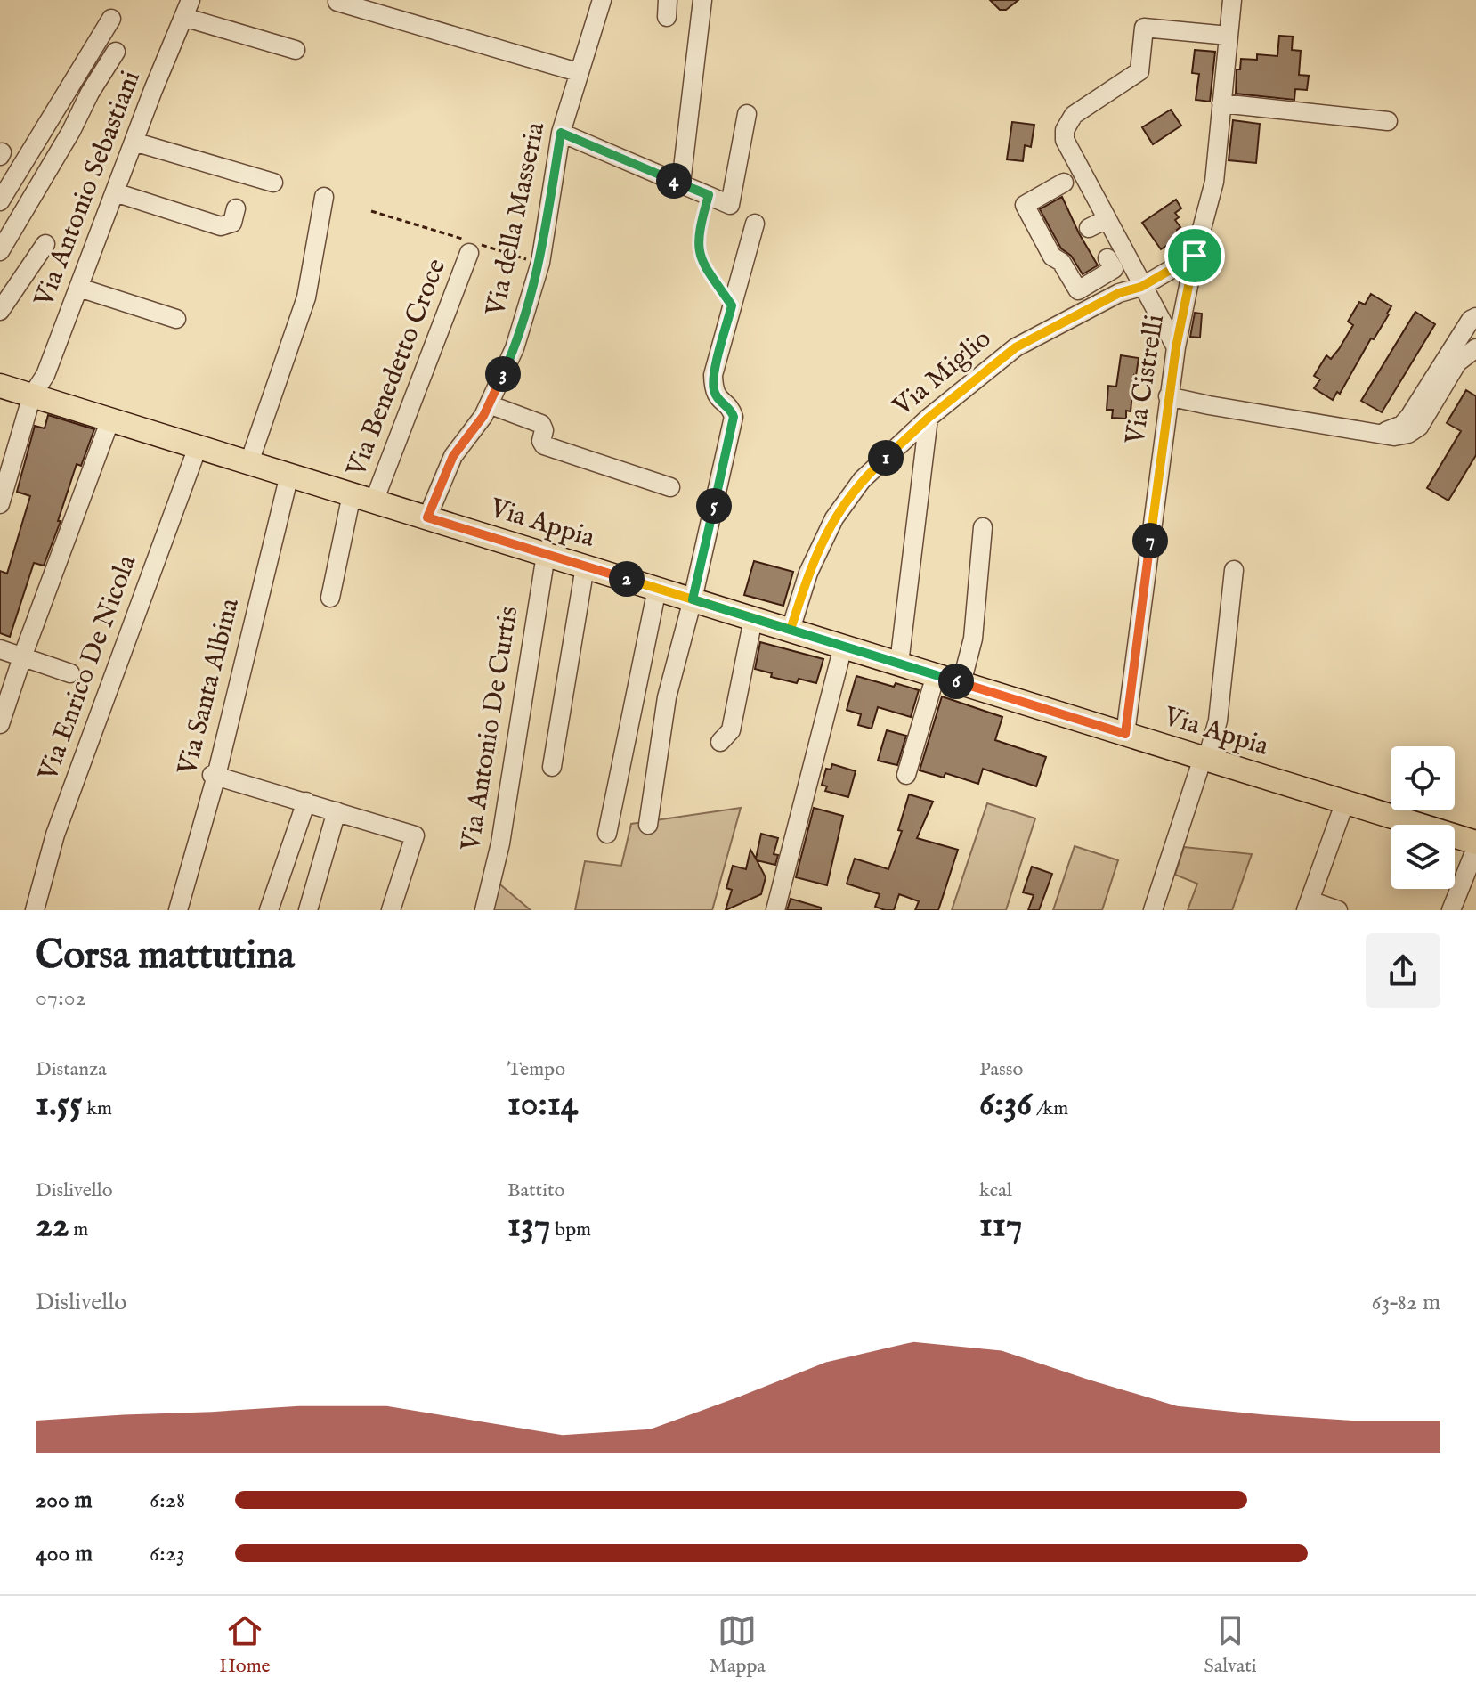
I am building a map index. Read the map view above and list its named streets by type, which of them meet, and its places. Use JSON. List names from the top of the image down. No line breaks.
{"streets":{"main road":["Via Appia"],"street":["Via Antonio Sebastiani","Via della Masseria","Via Benedetto Croce","Via Miglio","Via Cistrelli","Via Enrico De Nicola","Via Santa Albina","Via Antonio De Curtis"]},"crossings":[["Via Antonio Sebastiani","Via Appia"],["Via della Masseria","Via Appia"],["Via Benedetto Croce","Via Appia"],["Via Miglio","Via Cistrelli"],["Via Miglio","Via Appia"],["Via Cistrelli","Via Appia"],["Via Appia","Via Enrico De Nicola"],["Via Appia","Via Santa Albina"],["Via Appia","Via Antonio De Curtis"]],"page":{"pins":["4","3","1","5","7","2","6"],"heading":["Corsa mattutina","07:02"],"stats":[["Distanza","1.55 km"],["Tempo","10:14"],["Passo","6:36 /km"],["Dislivello","22 m"],["Battito","137 bpm"],["kcal","117"]],"chart":["Dislivello","63–82 m"],"list":[{"name":"200 m","note":"6:28"},{"name":"400 m","note":"6:23"}],"tabs":["Home","Mappa","Salvati"]}}
